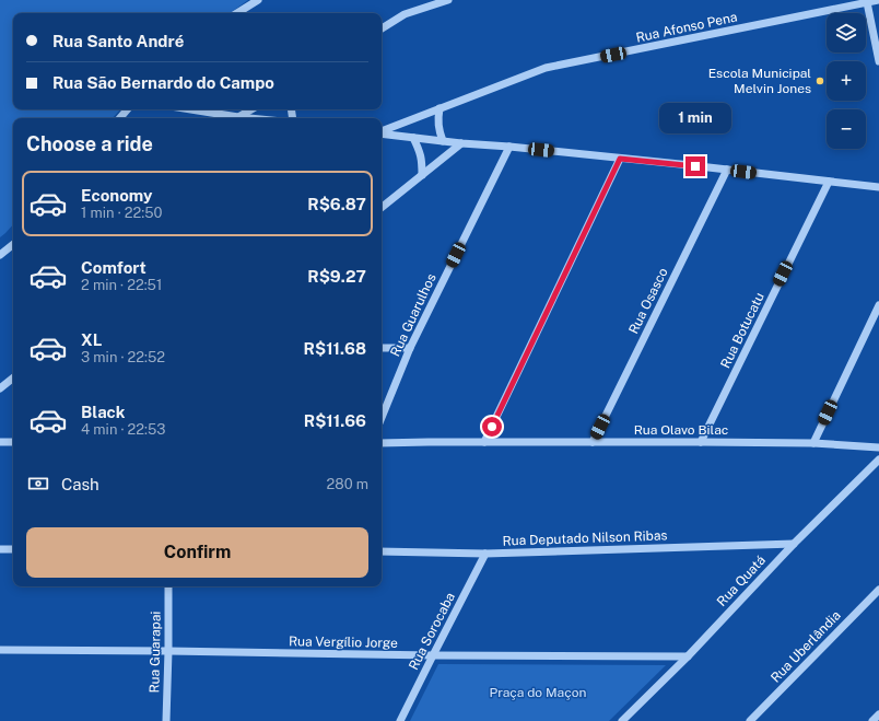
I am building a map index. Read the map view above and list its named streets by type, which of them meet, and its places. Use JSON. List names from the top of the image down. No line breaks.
{"streets":{"street":["Rua Afonso Pena","Rua Osasco","Rua Guarulhos","Rua Botucatu","Rua Olavo Bilac","Rua Deputado Nilson Ribas","Rua Quatá","Rua Sorocaba","Rua Vergílio Jorge","Rua Uberlândia","Rua Guarapai"]},"crossings":[["Rua Osasco","Rua Olavo Bilac"],["Rua Botucatu","Rua Olavo Bilac"],["Rua Deputado Nilson Ribas","Rua Quatá"],["Rua Deputado Nilson Ribas","Rua Sorocaba"],["Rua Quatá","Rua Vergílio Jorge"],["Rua Sorocaba","Rua Vergílio Jorge"],["Rua Vergílio Jorge","Rua Guarapai"]],"parks":["Praça do Maçon"],"places":["Escola Municipal Melvin Jones"],"page":{"map_buttons":["+","−"],"banner":["Rua Santo André","Rua São Bernardo do Campo"],"bubble":"1 min","heading":"Choose a ride","list":[{"name":"Economy","note":"1 min · 22:50","value":"R$6.87"},{"name":"Comfort","note":"2 min · 22:51","value":"R$9.27"},{"name":"XL","note":"3 min · 22:52","value":"R$11.68"},{"name":"Black","note":"4 min · 22:53","value":"R$11.66"}],"pay":["Cash","280 m"],"buttons":"Confirm"}}
